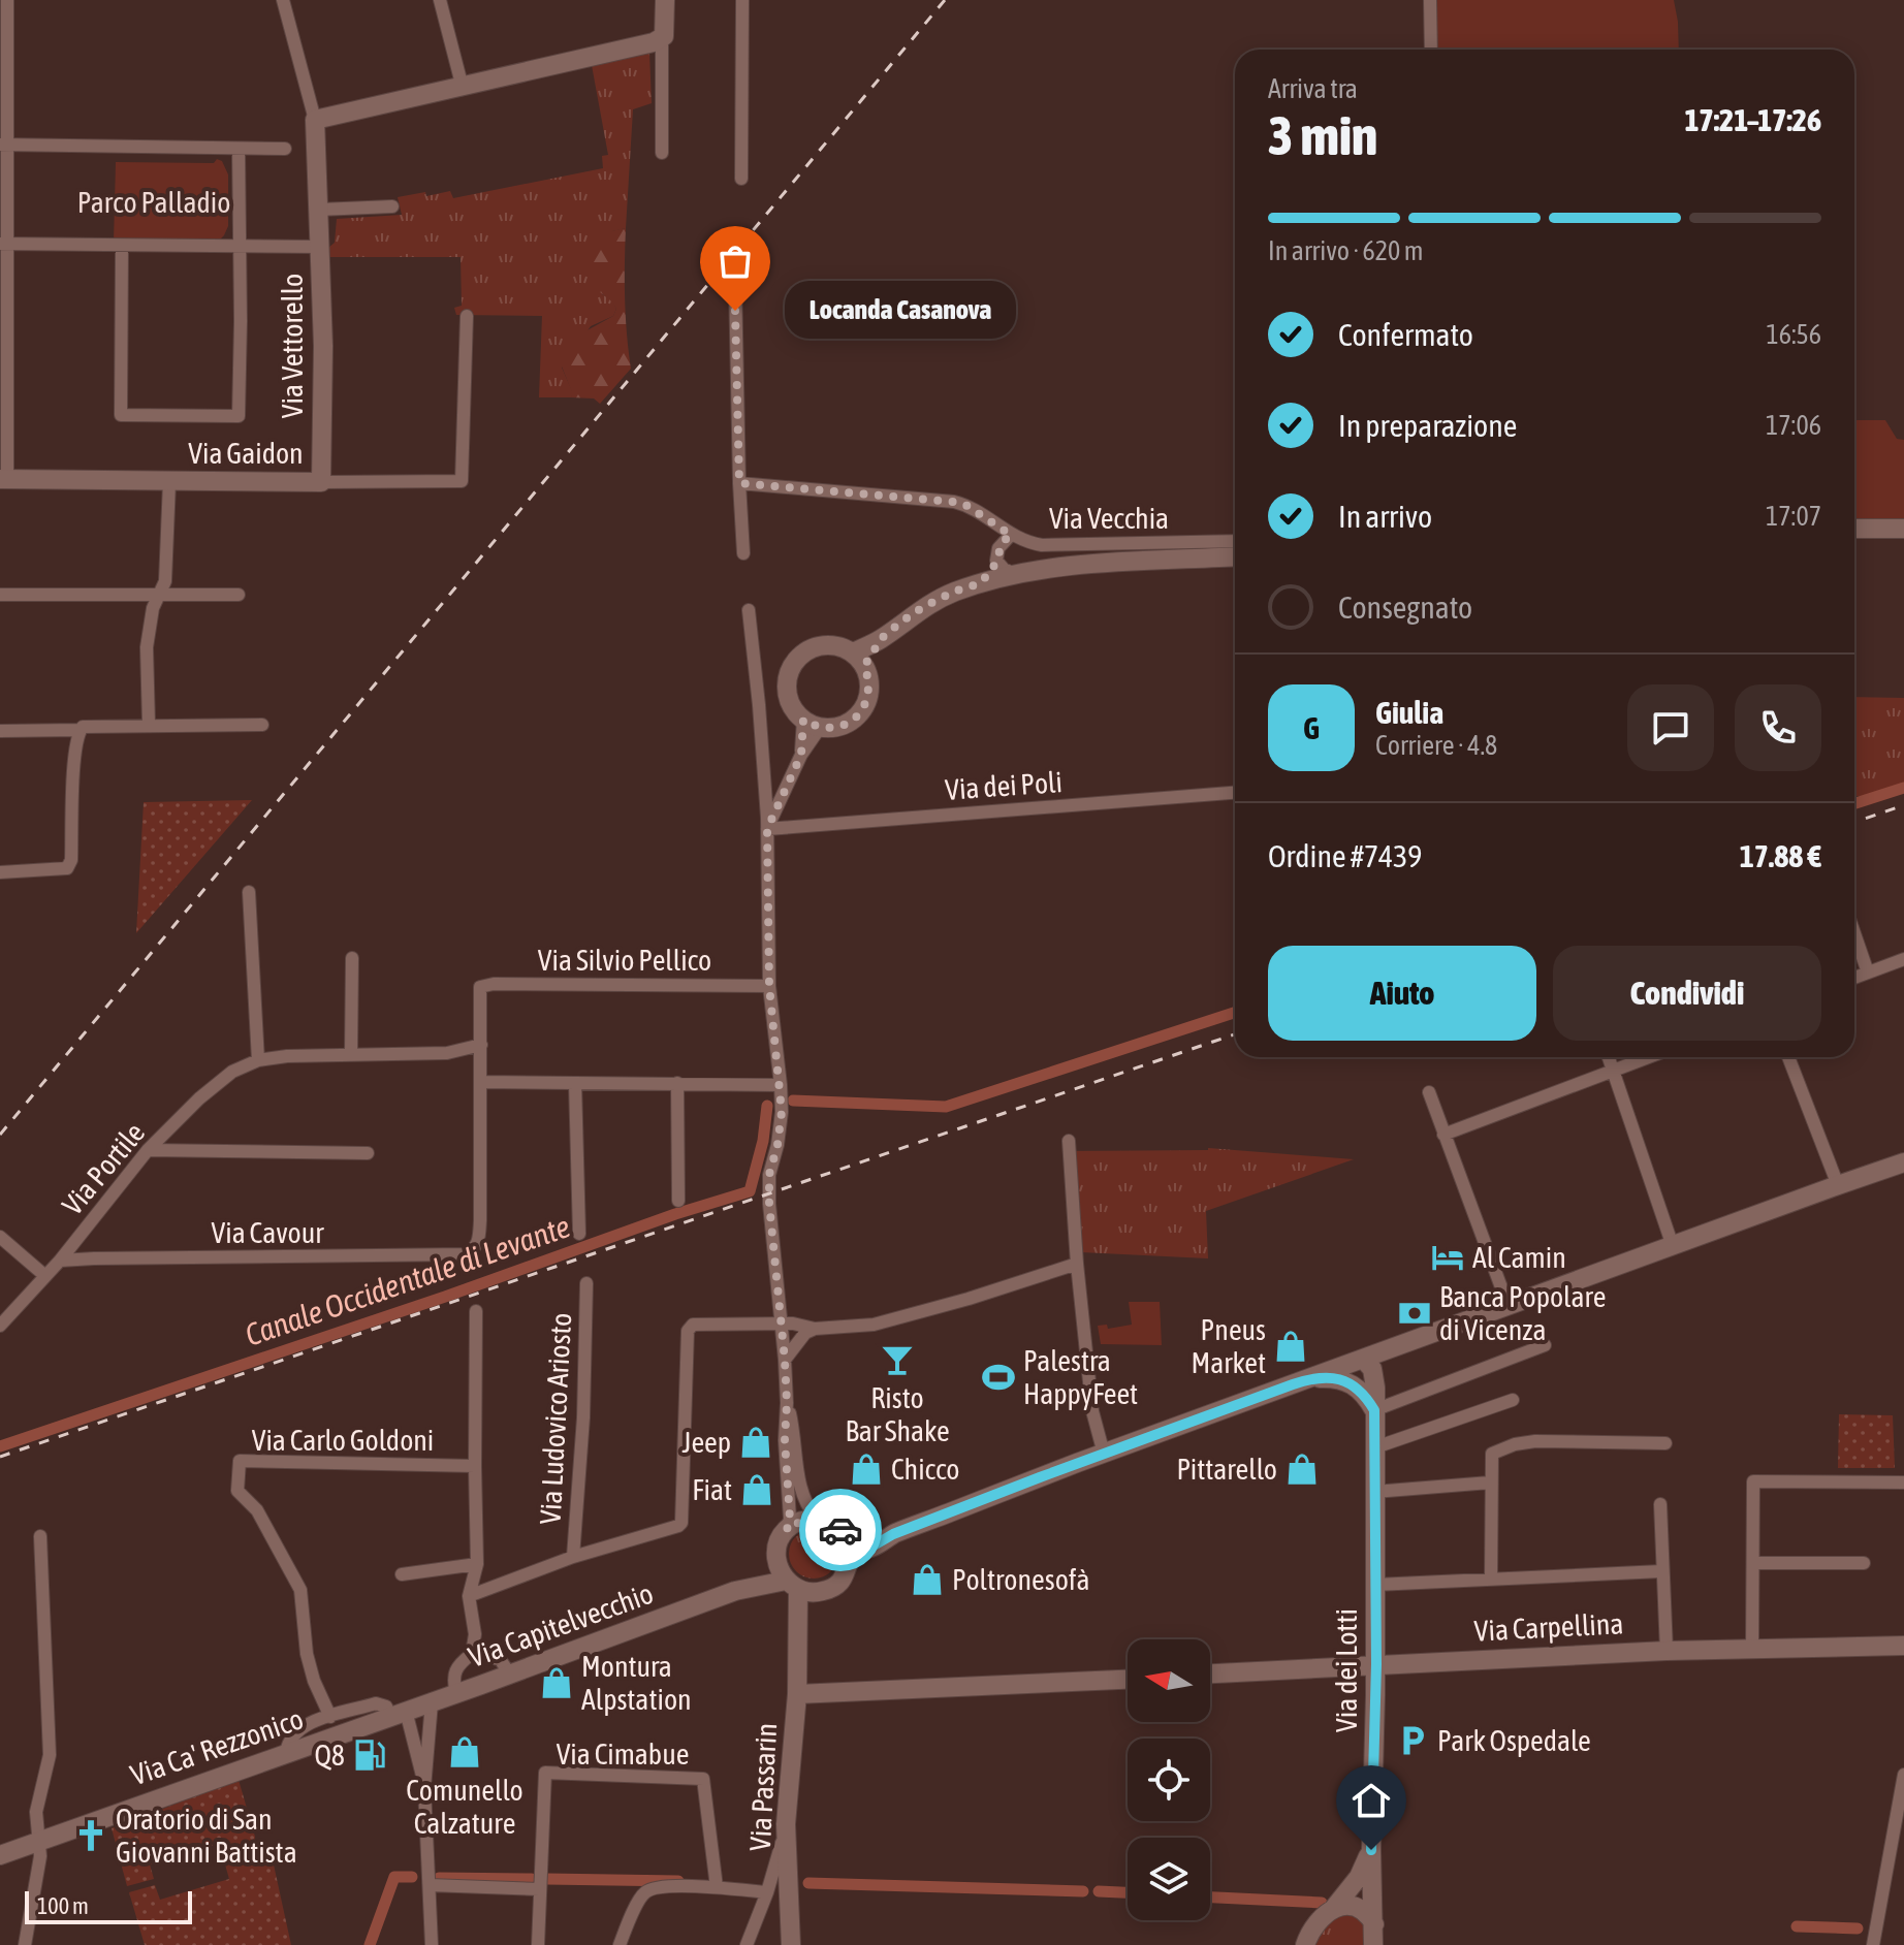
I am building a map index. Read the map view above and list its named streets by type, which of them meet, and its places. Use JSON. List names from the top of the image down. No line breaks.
{"streets":{"street":["Via Vettorello","Via Gaidon","Via Vecchia","Via dei Poli","Via Silvio Pellico","Via Portile","Via Cavour","Via Ludovico Ariosto","Via Carlo Goldoni","Via Capitelvecchio","Via Carpellina","Via dei Lotti","Via Ca' Rezzonico","Via Cimabue","Via Passarin"]},"crossings":[["Via Vettorello","Via Gaidon"],["Via Silvio Pellico","Via Portile"],["Via Portile","Via Cavour"],["Via Capitelvecchio","Via Ca' Rezzonico"],["Via Capitelvecchio","Via Passarin"],["Via Carpellina","Via dei Lotti"]],"water":["Canale Occidentale di Levante"],"parks":["Parco Palladio"],"places":{"other":["Locanda Casanova"],"hotel":["Al Camin"],"bank":["Banca Popolare di Vicenza"],"shop":["Pneus Market","Jeep","Chicco","Pittarello","Fiat","Poltronesofà","Montura Alpstation","Comunello Calzature"],"bar":["Risto Bar Shake"],"sports":["Palestra HappyFeet"],"parking":["Park Ospedale"],"fuel station":["Q8"],"church":["Oratorio di San Giovanni Battista"]},"scale_bar":"100 m","north":"left","page":{"heading":["3 min","Arriva tra","17:21–17:26"],"panel":["Giulia","Corriere · 4.8","Ordine #7439","17.88 €"],"bar":"In arrivo · 620 m","bubble":"Locanda Casanova","list":[["Confermato","16:56"],["In preparazione","17:06"],["In arrivo","17:07"],"Consegnato"],"round":"G","buttons":["Aiuto","Condividi"],"scale":"100 m"}}
